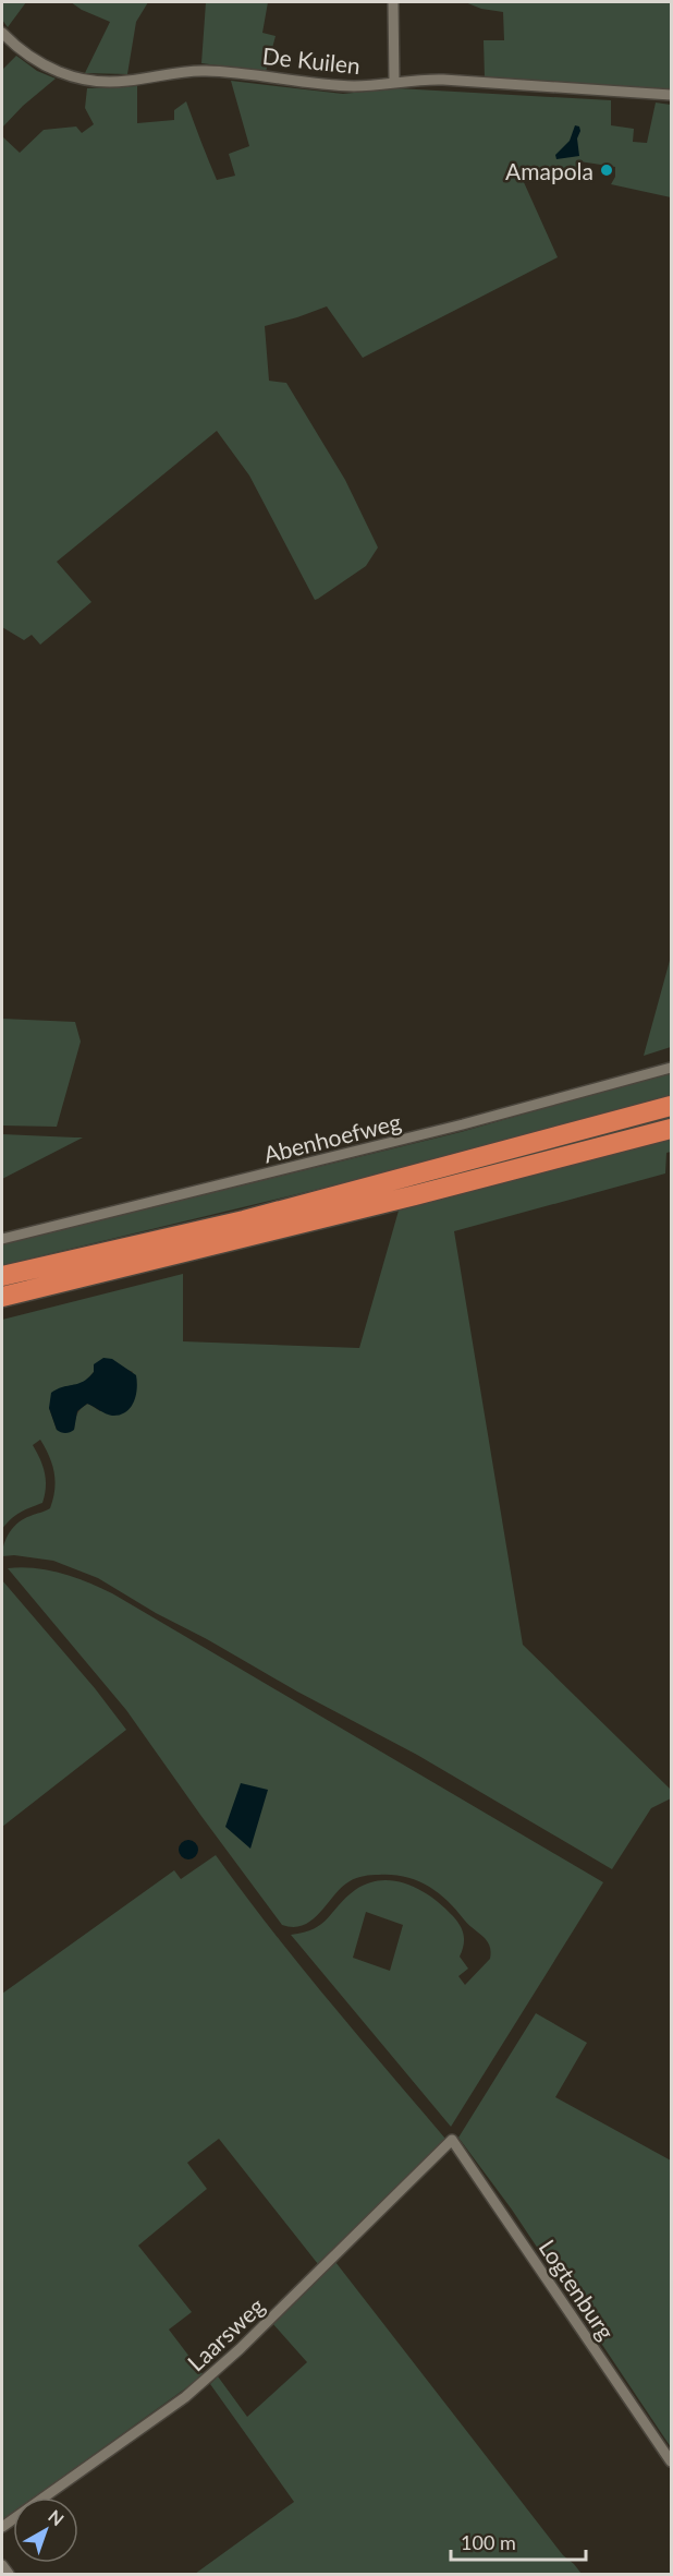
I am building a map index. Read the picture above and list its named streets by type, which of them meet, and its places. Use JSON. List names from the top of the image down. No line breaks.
{"streets":{"street":["De Kuilen","Abenhoefweg","Logtenburg","Laarsweg"]},"crossings":[["Logtenburg","Laarsweg"]],"places":["Amapola"],"scale_bar":"100 m","north":"top right"}
